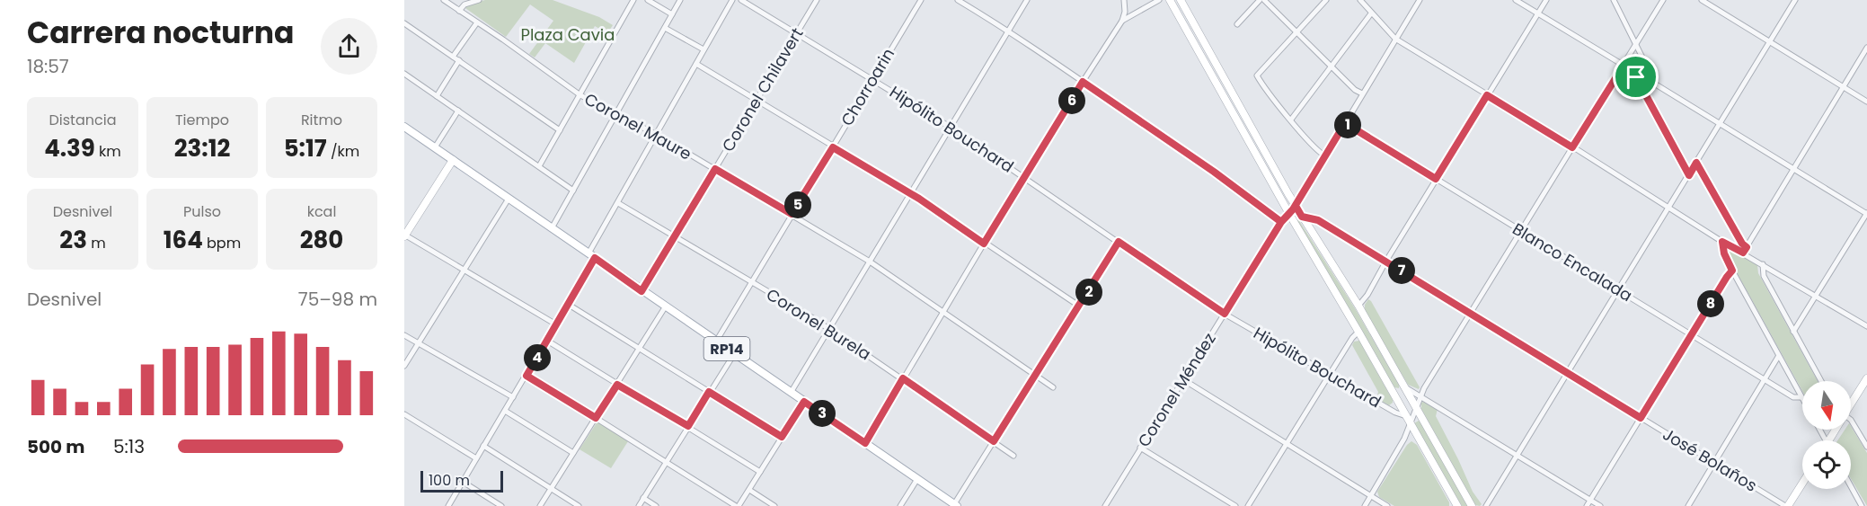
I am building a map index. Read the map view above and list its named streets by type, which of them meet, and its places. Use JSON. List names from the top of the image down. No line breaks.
{"streets":{"main road":["RP14"],"street":["Chorroarin","Coronel Chilavert","Coronel Maure","Hipólito Bouchard","Blanco Encalada","Coronel Burela","Coronel Méndez","José Bolaños"]},"crossings":[["Chorroarin","Coronel Maure"],["Chorroarin","Hipólito Bouchard"],["Chorroarin","Coronel Burela"],["Chorroarin","RP14"],["Coronel Chilavert","Coronel Maure"],["Coronel Chilavert","Hipólito Bouchard"],["Coronel Chilavert","Coronel Burela"],["Coronel Chilavert","RP14"],["Hipólito Bouchard","Coronel Méndez"],["Blanco Encalada","Coronel Méndez"]],"parks":["Plaza Cavia"],"scale_bar":"100 m","north":"bottom","page":{"heading":["Carrera nocturna","18:57"],"pins":["6","1","5","7","2","8","4","3"],"stats":[["Distancia","4.39 km"],["Tiempo","23:12"],["Ritmo","5:17 /km"],["Desnivel","23 m"],["Pulso","164 bpm"],["kcal","280"]],"chart":["Desnivel","75–98 m"],"list":[{"name":"500 m","note":"5:13"}],"scale":"100 m"}}
